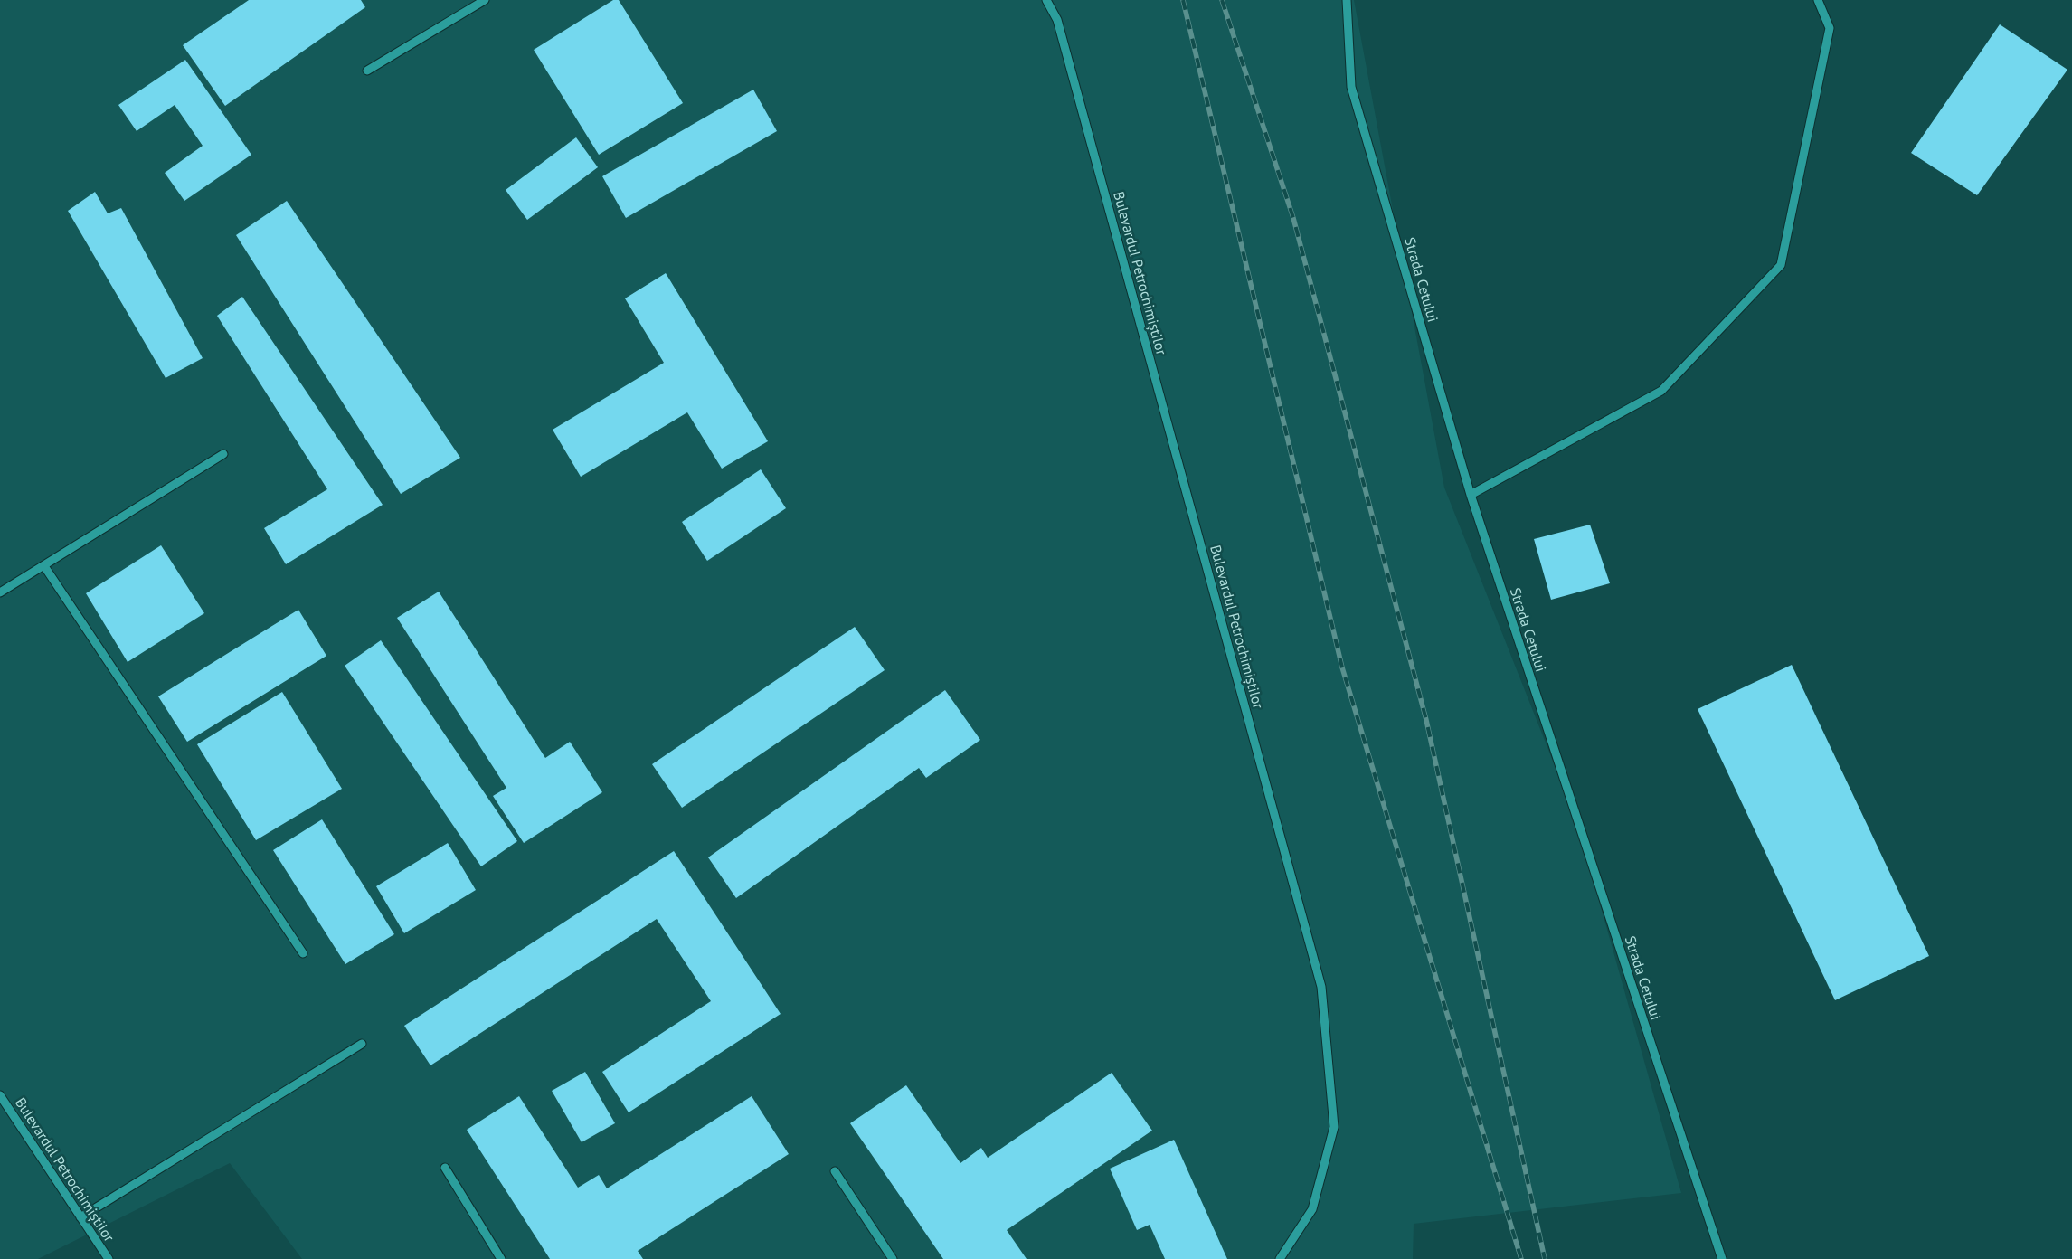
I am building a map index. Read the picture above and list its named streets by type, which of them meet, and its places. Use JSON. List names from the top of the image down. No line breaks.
{"streets":{"street":["Bulevardul Petrochimiștilor","Strada Cetului"]}}
